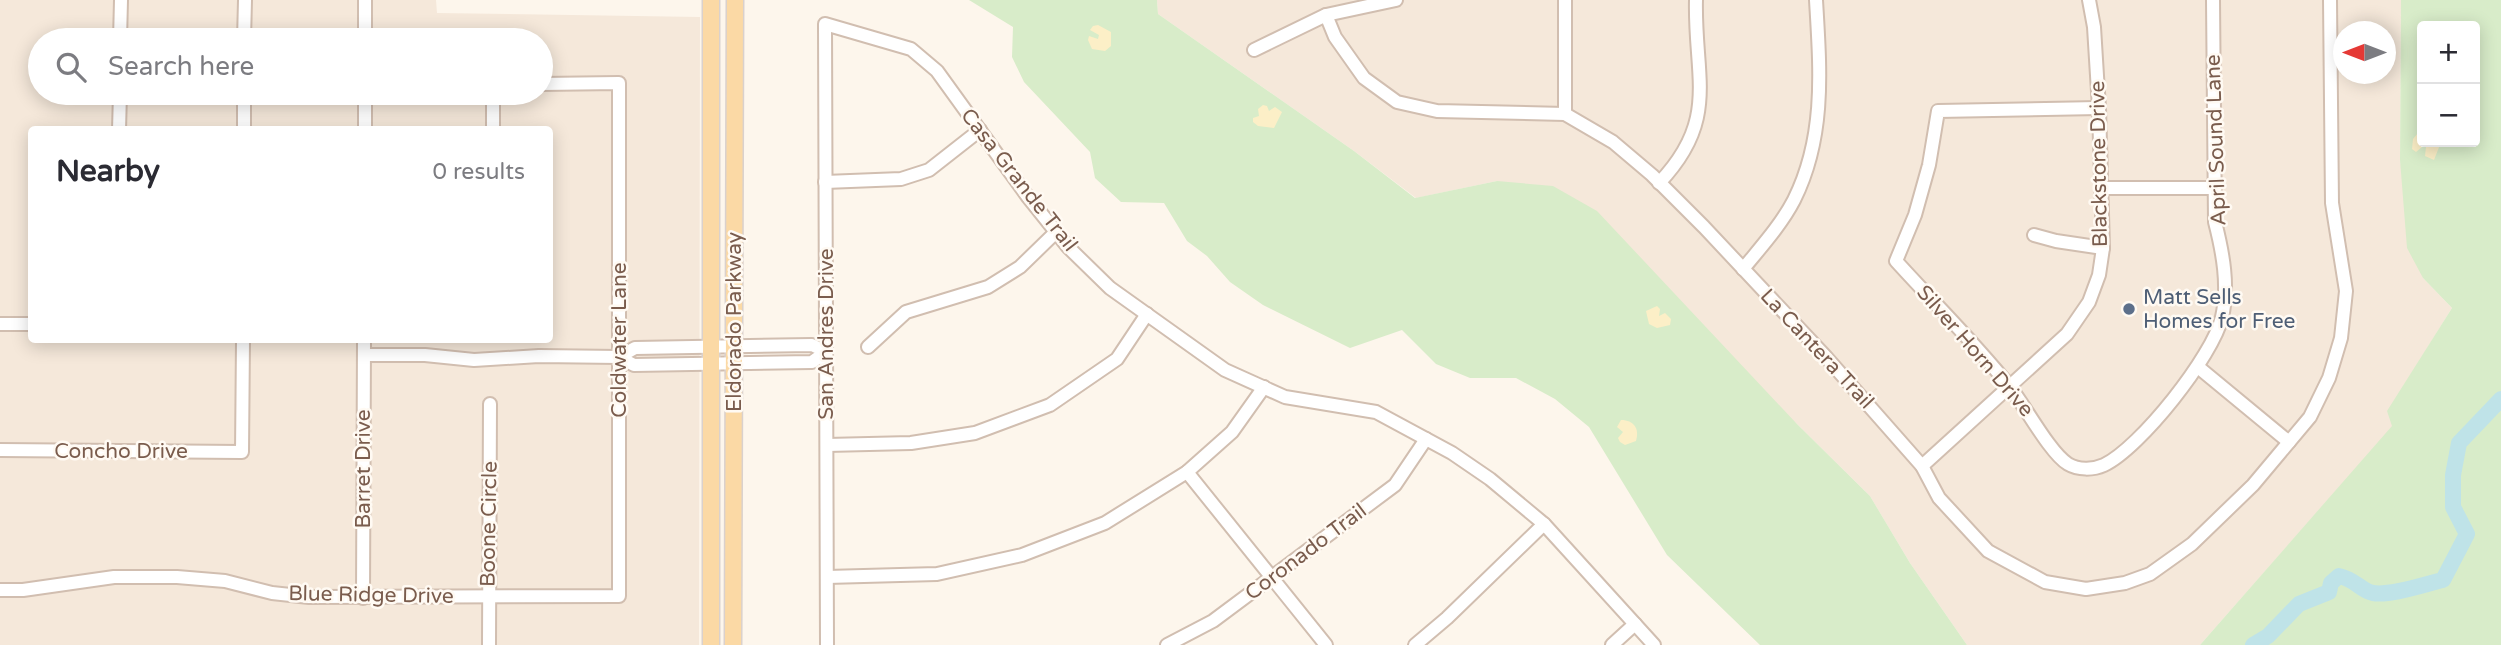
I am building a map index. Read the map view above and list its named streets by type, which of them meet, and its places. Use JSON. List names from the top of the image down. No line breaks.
{"streets":{"main road":["Eldorado Parkway"],"street":["April Sound Lane","Blackstone Drive","Casa Grande Trail","San Andres Drive","Coldwater Lane","La Cantera Trail","Silver Horn Drive","Concho Drive","Barret Drive","Boone Circle","Coronado Trail","Blue Ridge Drive"]},"crossings":[["April Sound Lane","Silver Horn Drive"],["Blackstone Drive","La Cantera Trail"],["Blackstone Drive","Silver Horn Drive"],["Casa Grande Trail","San Andres Drive"],["Casa Grande Trail","Coronado Trail"],["Coldwater Lane","Blue Ridge Drive"],["Barret Drive","Blue Ridge Drive"],["Boone Circle","Blue Ridge Drive"]],"places":["Matt Sells Homes for Free"],"north":"left","page":{"map_buttons":["+","−"],"search":"Search here","heading":["Nearby","0 results"]}}
